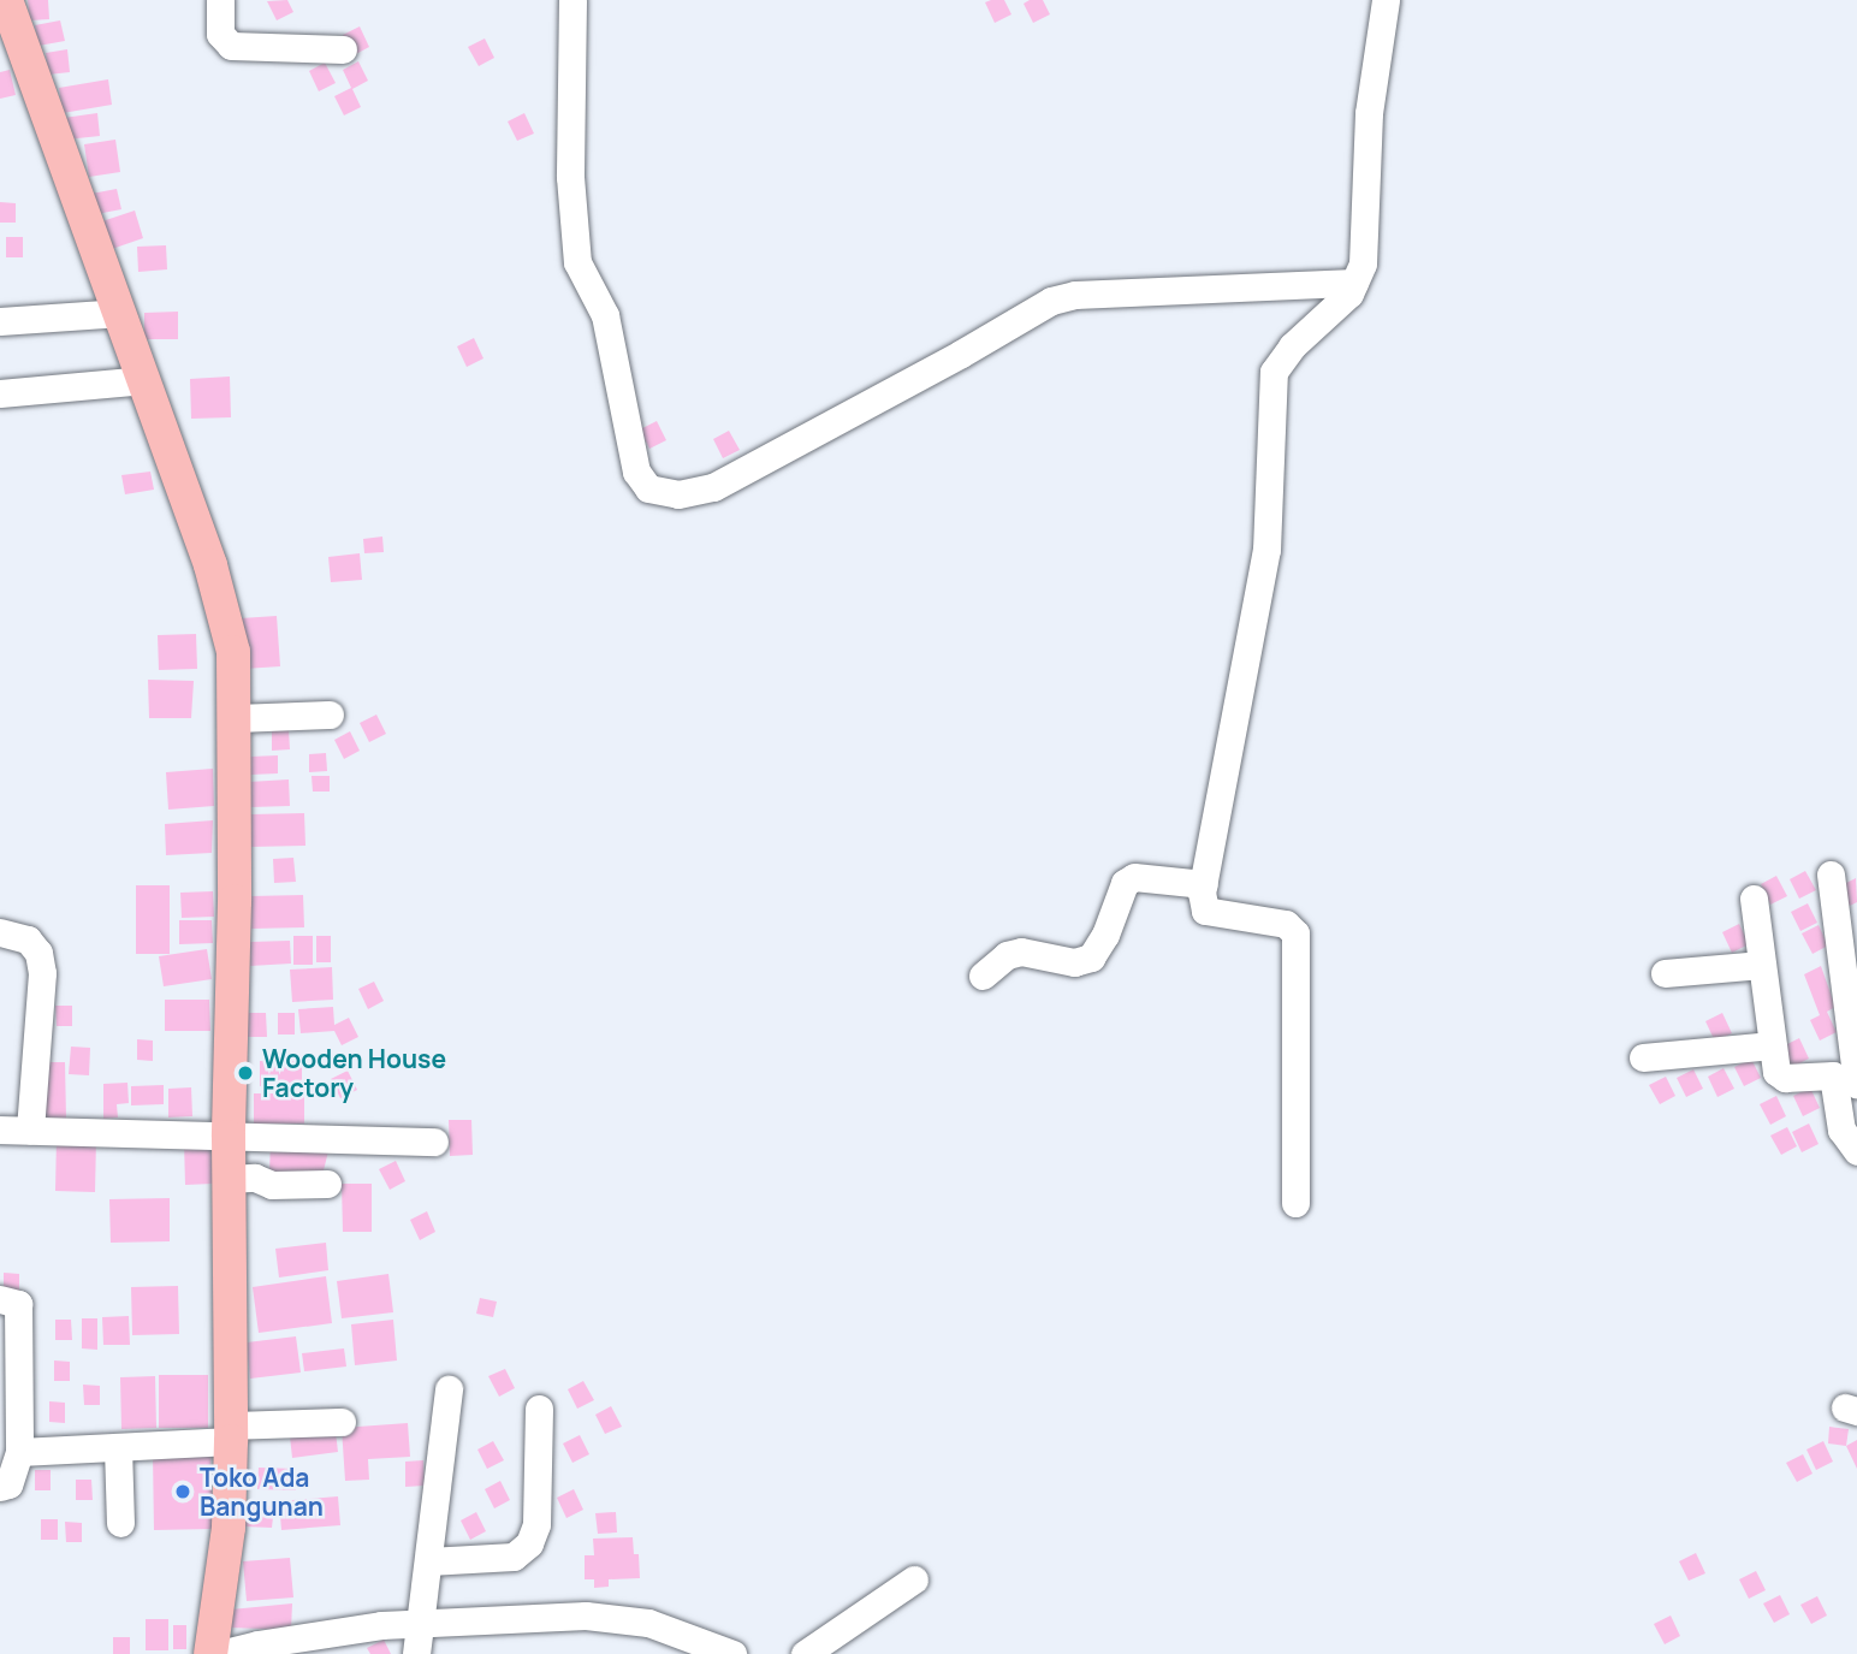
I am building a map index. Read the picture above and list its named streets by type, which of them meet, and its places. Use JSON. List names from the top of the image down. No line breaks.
{"places":["Wooden House Factory","Toko Ada Bangunan"]}
